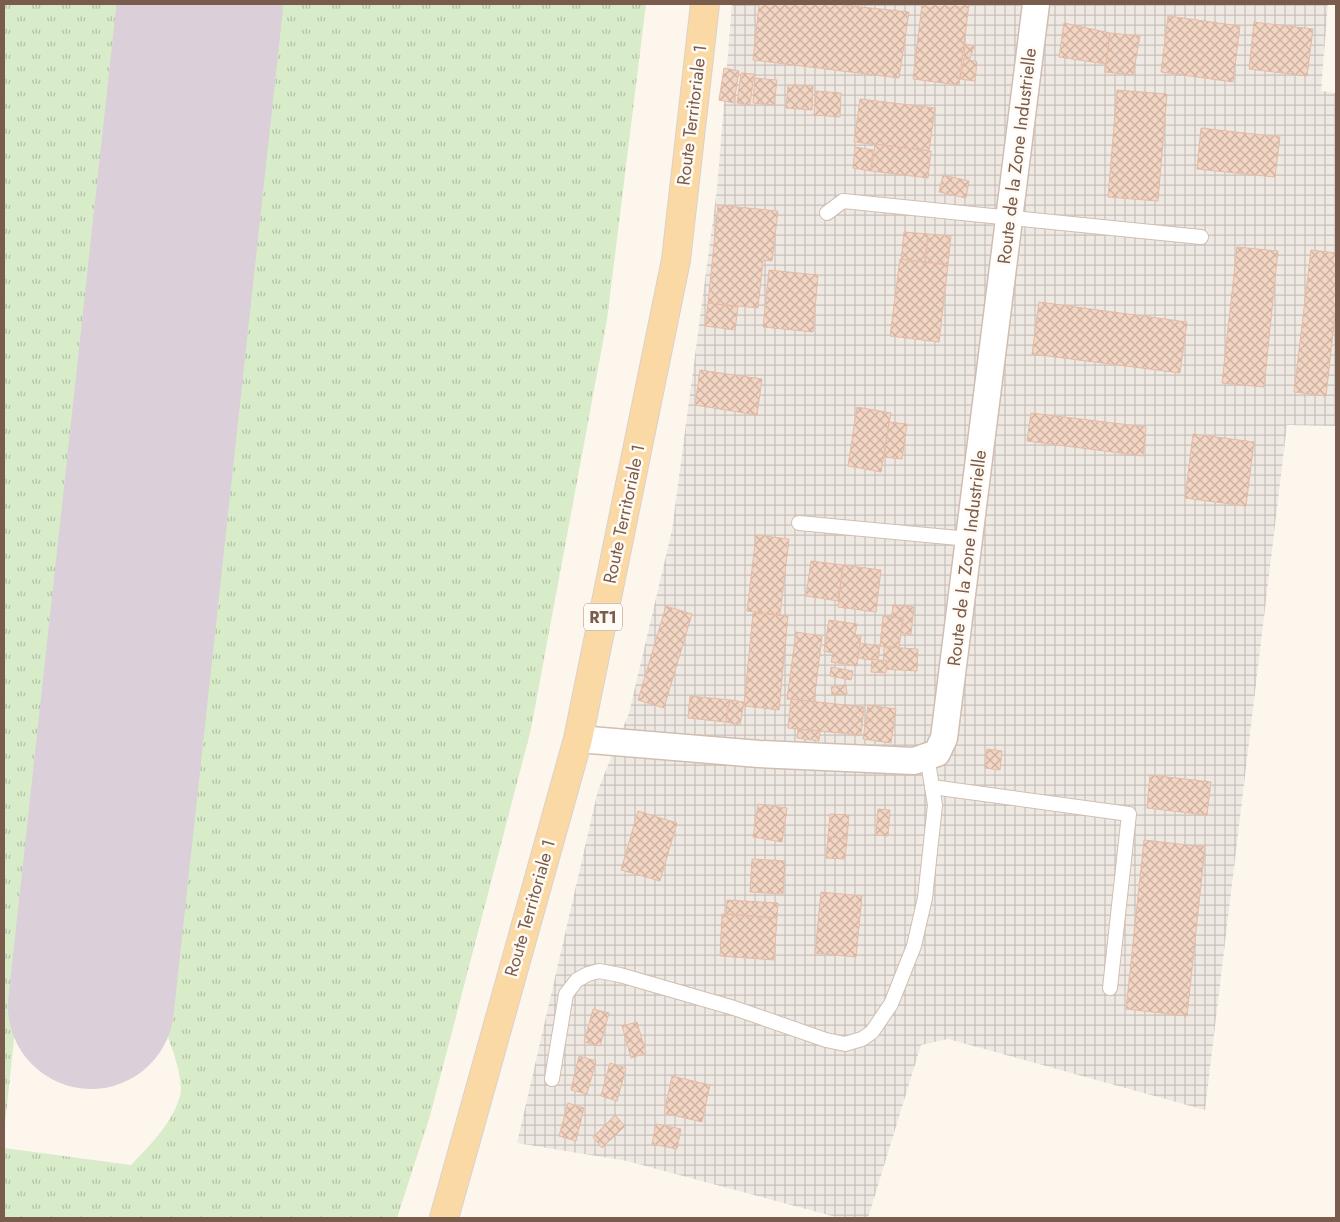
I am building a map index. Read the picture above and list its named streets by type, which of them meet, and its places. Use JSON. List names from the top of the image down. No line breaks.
{"streets":{"main road":["Route Territoriale 1","RT1"],"street":["Route de la Zone Industrielle"]}}
